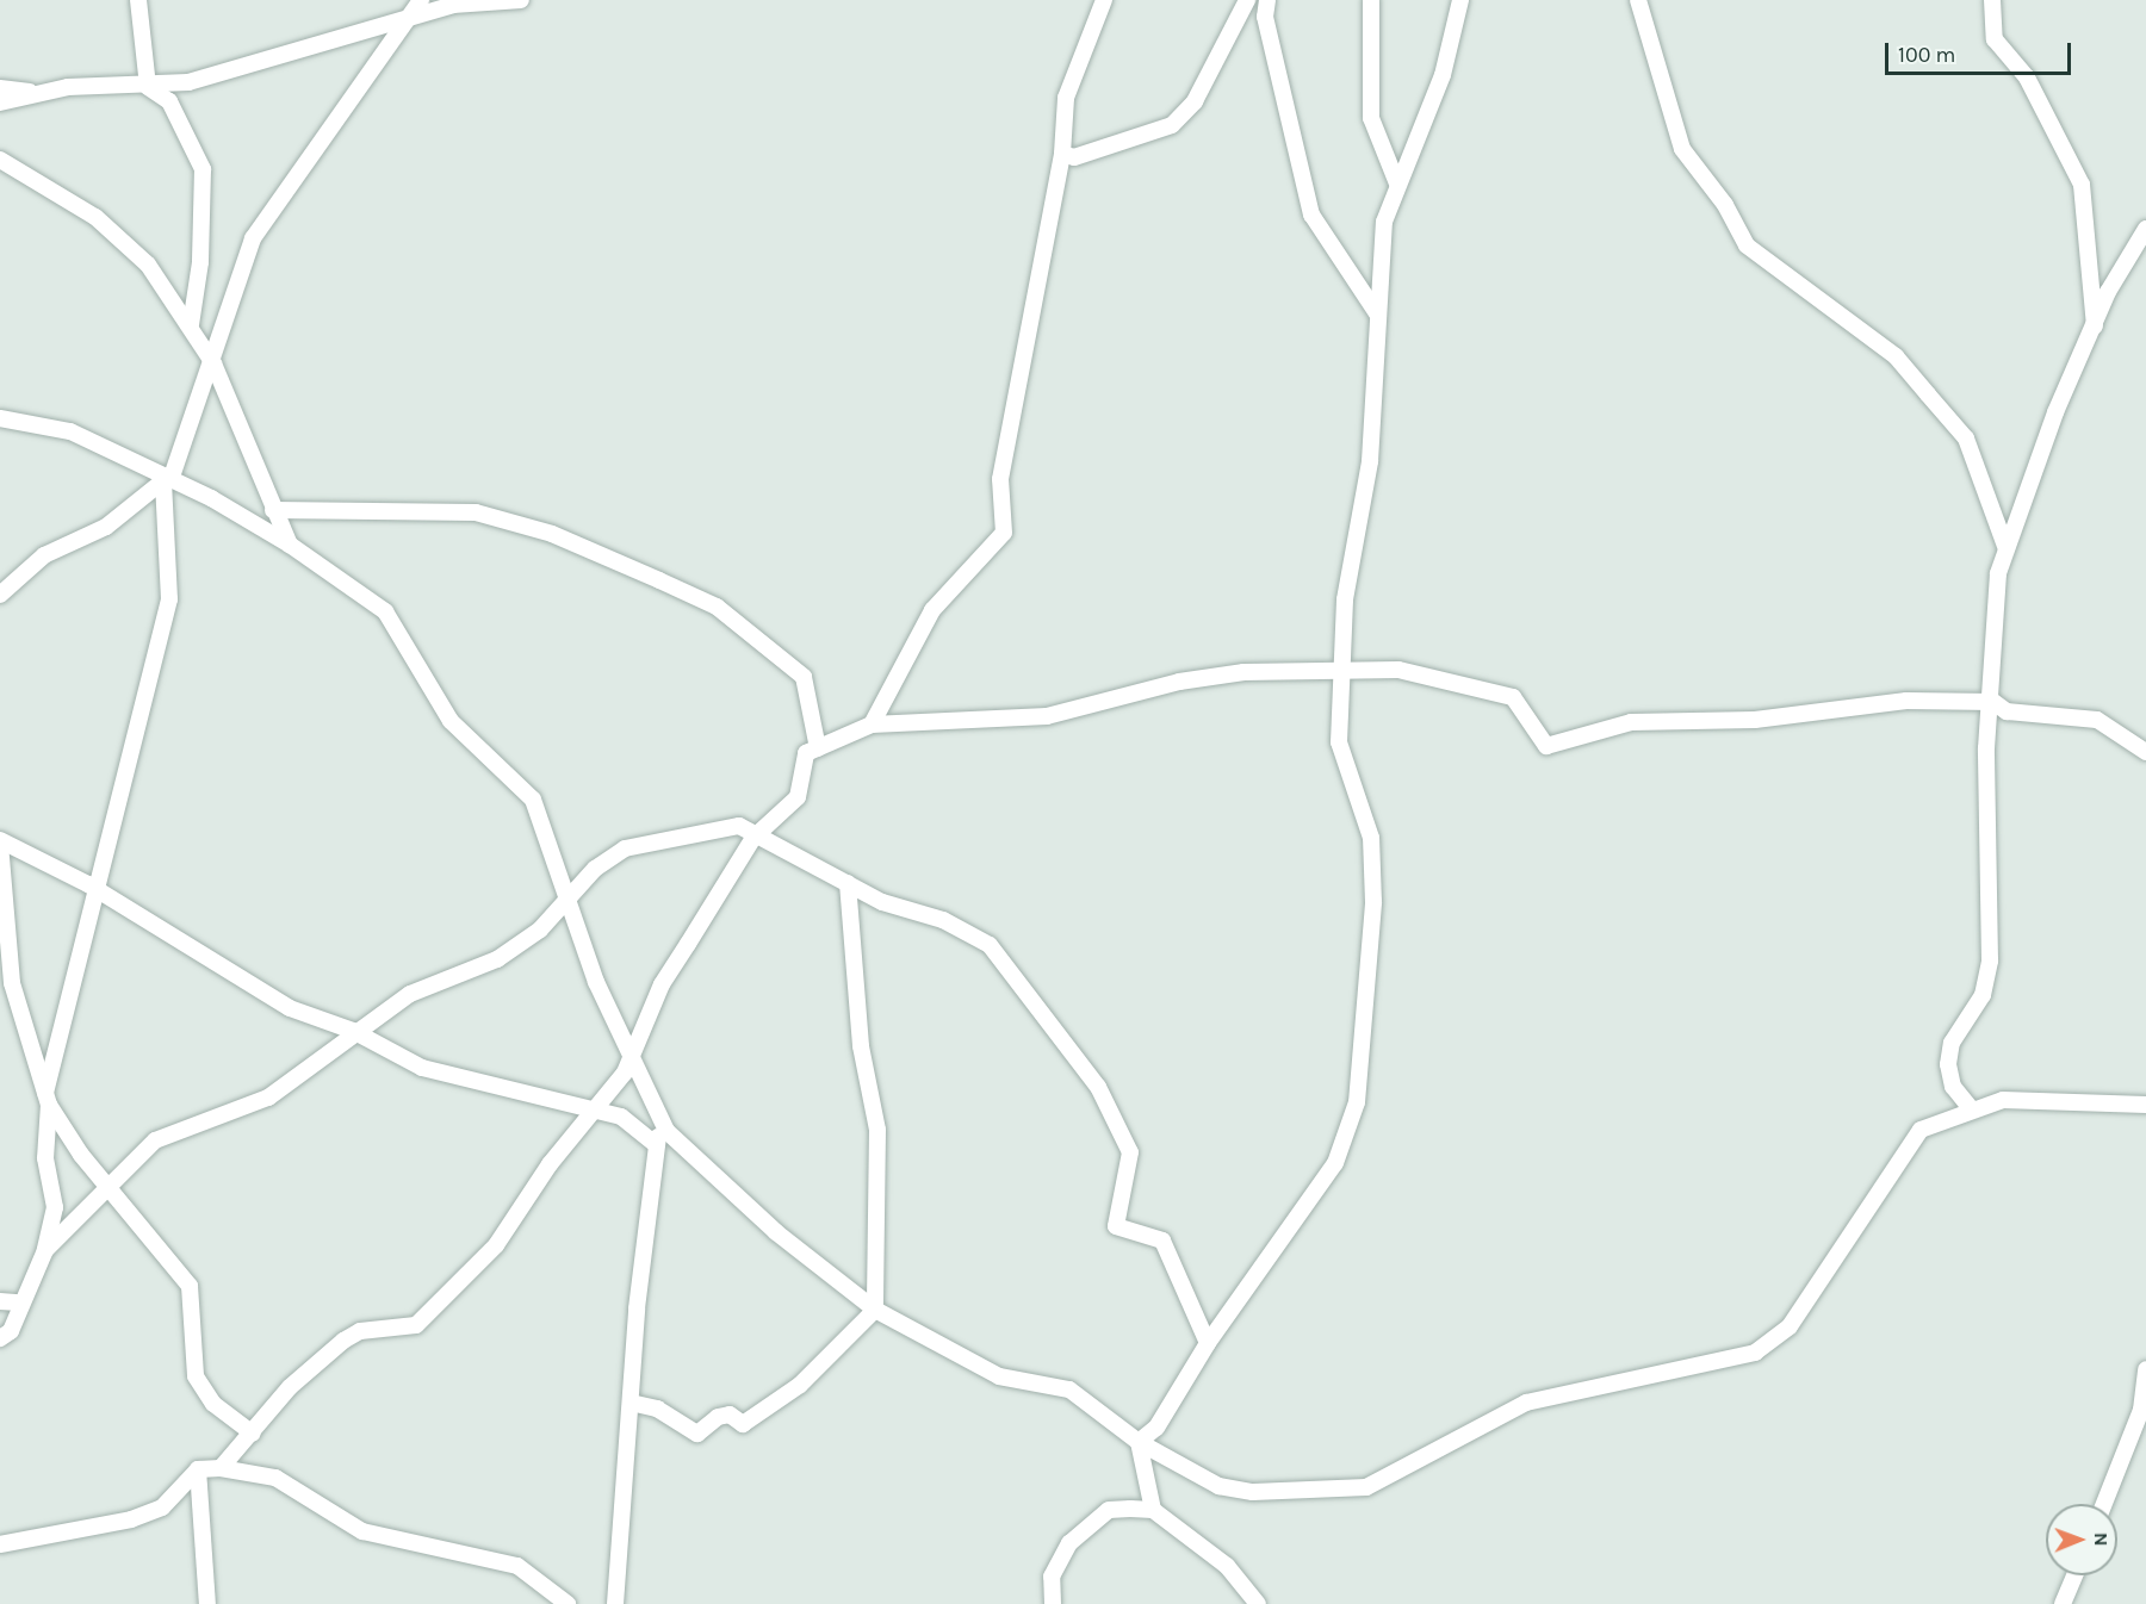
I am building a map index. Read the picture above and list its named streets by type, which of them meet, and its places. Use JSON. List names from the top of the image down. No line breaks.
{"scale_bar":"100 m","north":"right"}
